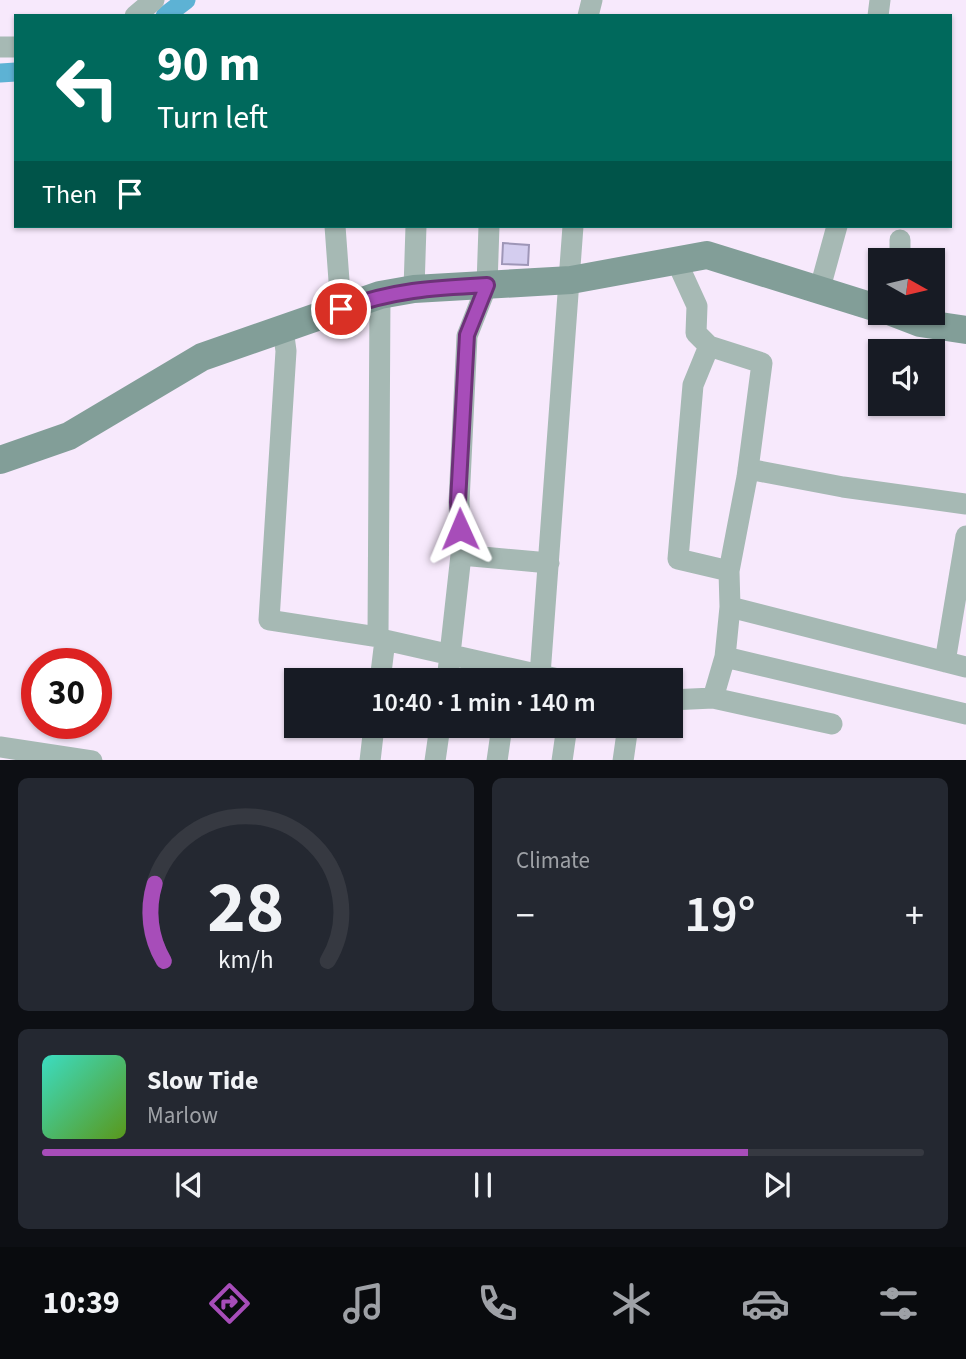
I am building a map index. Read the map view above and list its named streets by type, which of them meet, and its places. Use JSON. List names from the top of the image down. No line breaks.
{"north":"right","page":{"turn":["90 m","Turn left"],"then":"Then","limit":"30","trip":"10:40 · 1 min · 140 m","tile":"Climate","heat":["−","19°","+"],"song":["Slow Tide","Marlow"],"tabs":"10:39","gauge":["28","km/h"]}}
